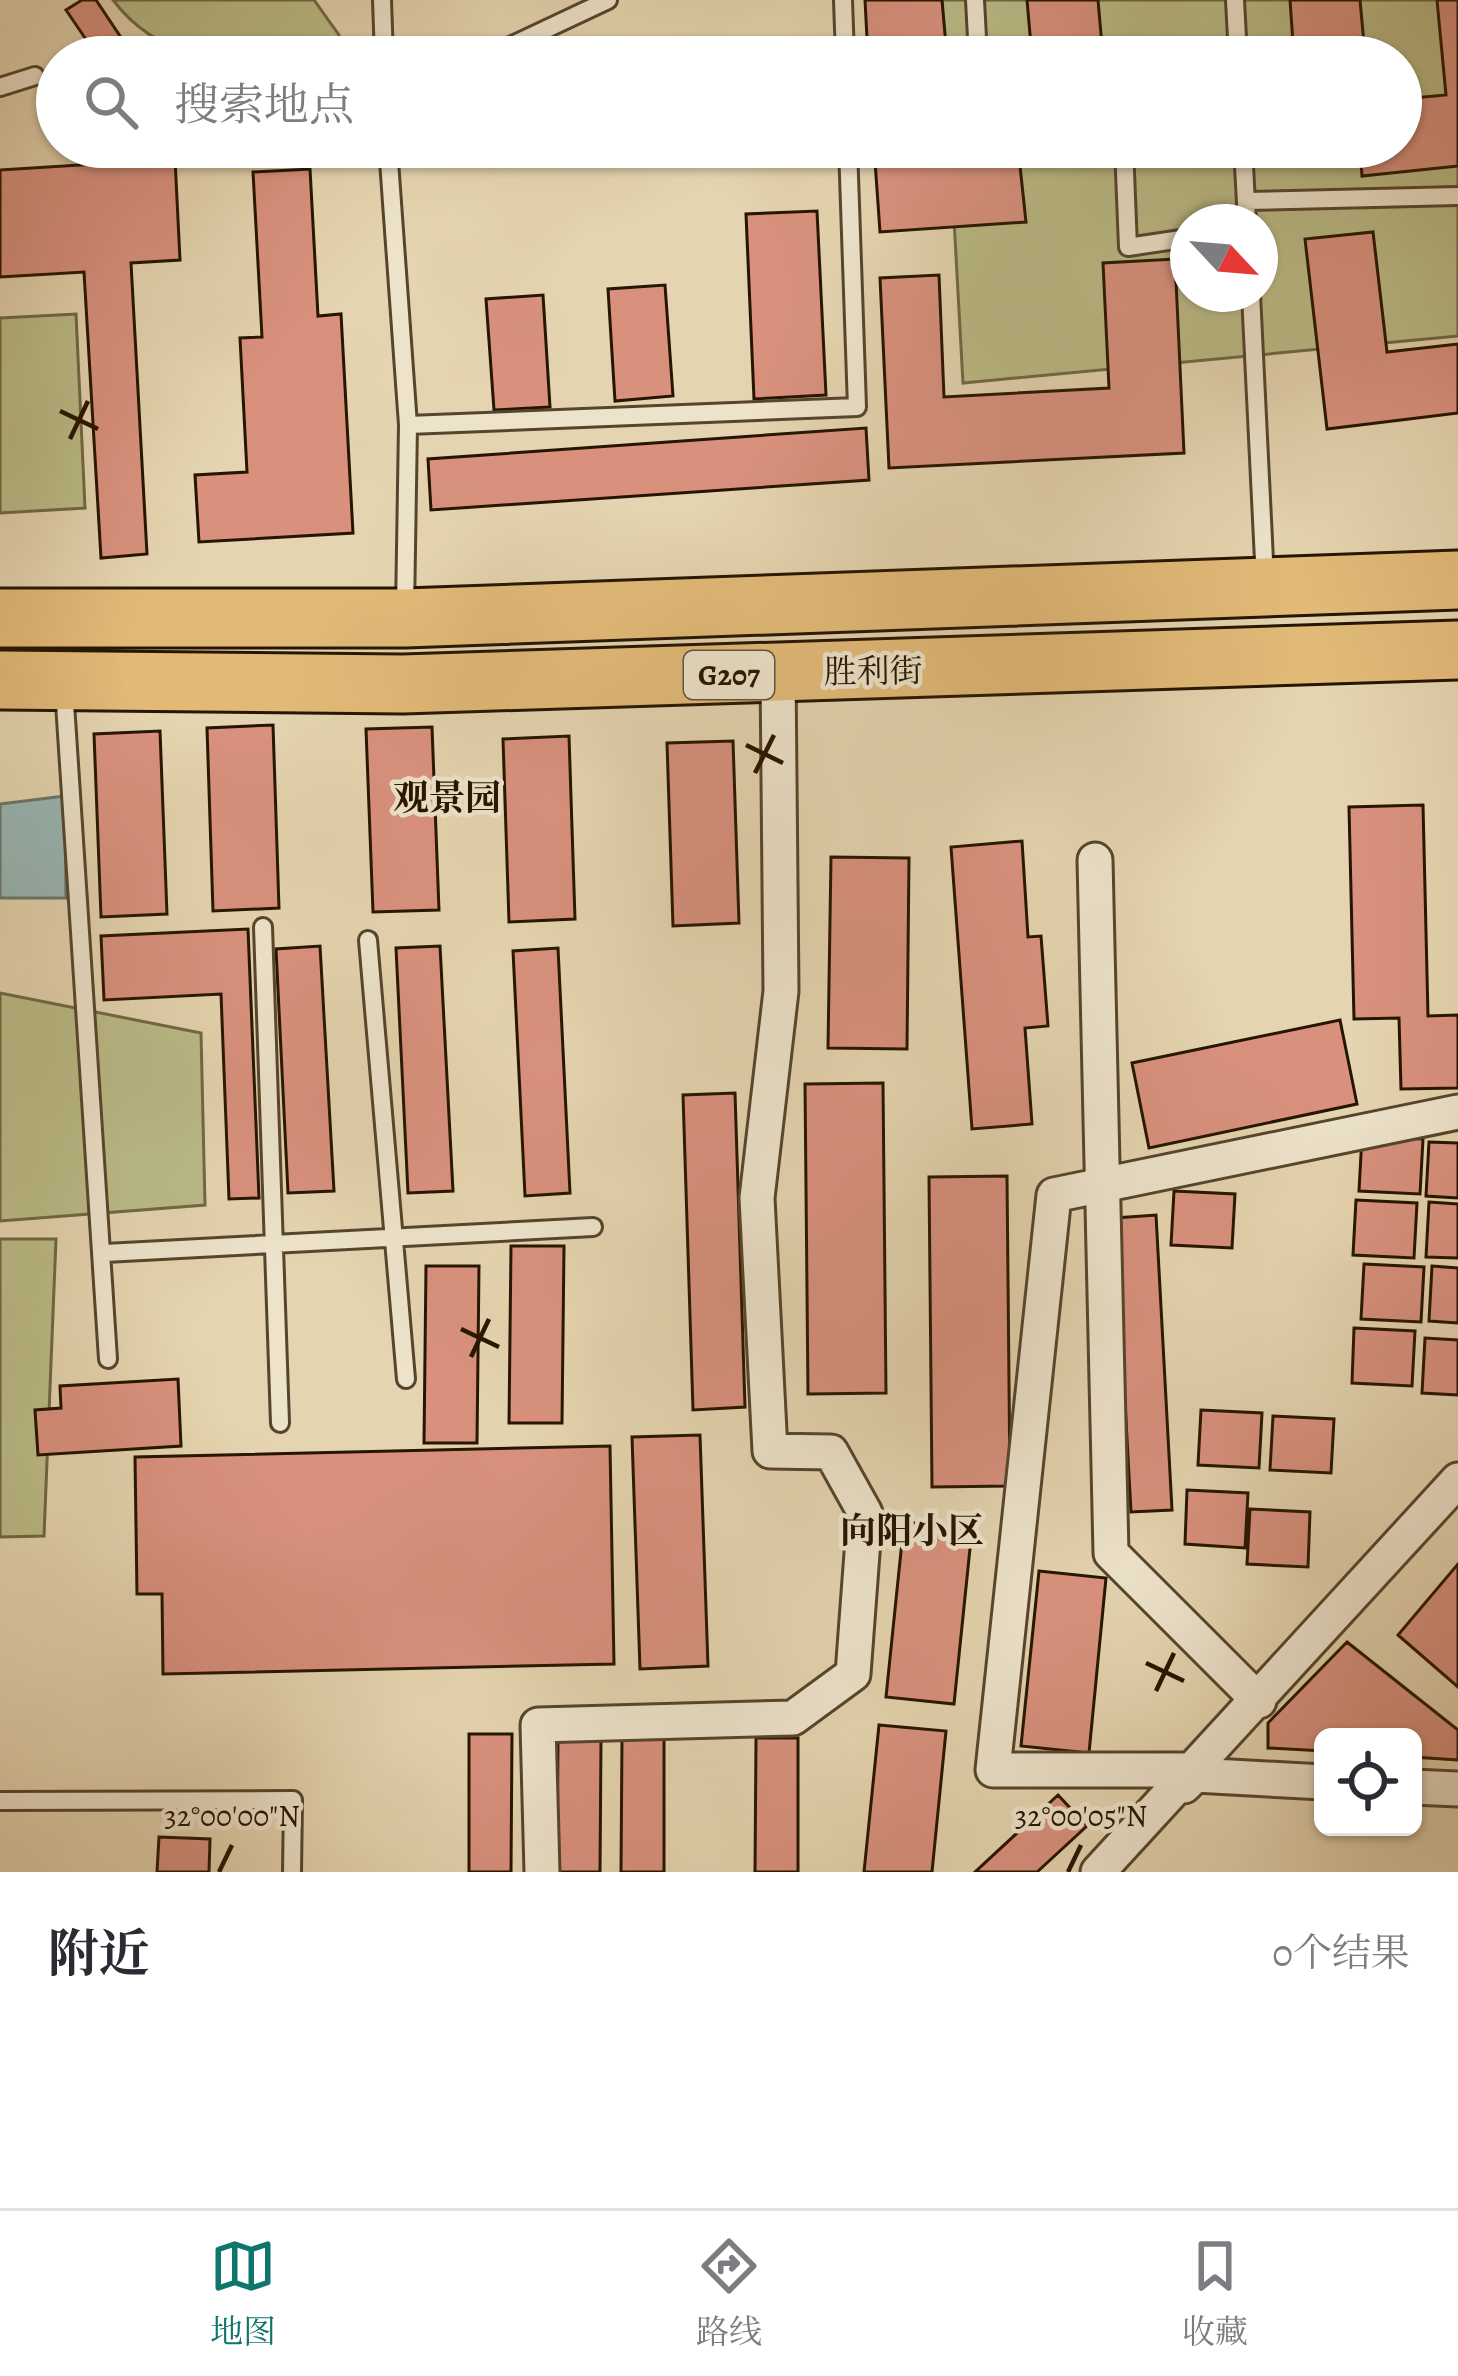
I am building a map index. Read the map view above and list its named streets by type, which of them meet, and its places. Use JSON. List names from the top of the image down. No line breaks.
{"streets":{"highway":["胜利街","G207"]},"districts":["观景园","向阳小区"],"north":"bottom right","page":{"search":"搜索地点","heading":["附近","0个结果"],"nav":["地图","路线","收藏"]},"coordinates":["32°00'00\"N","32°00'05\"N"]}
